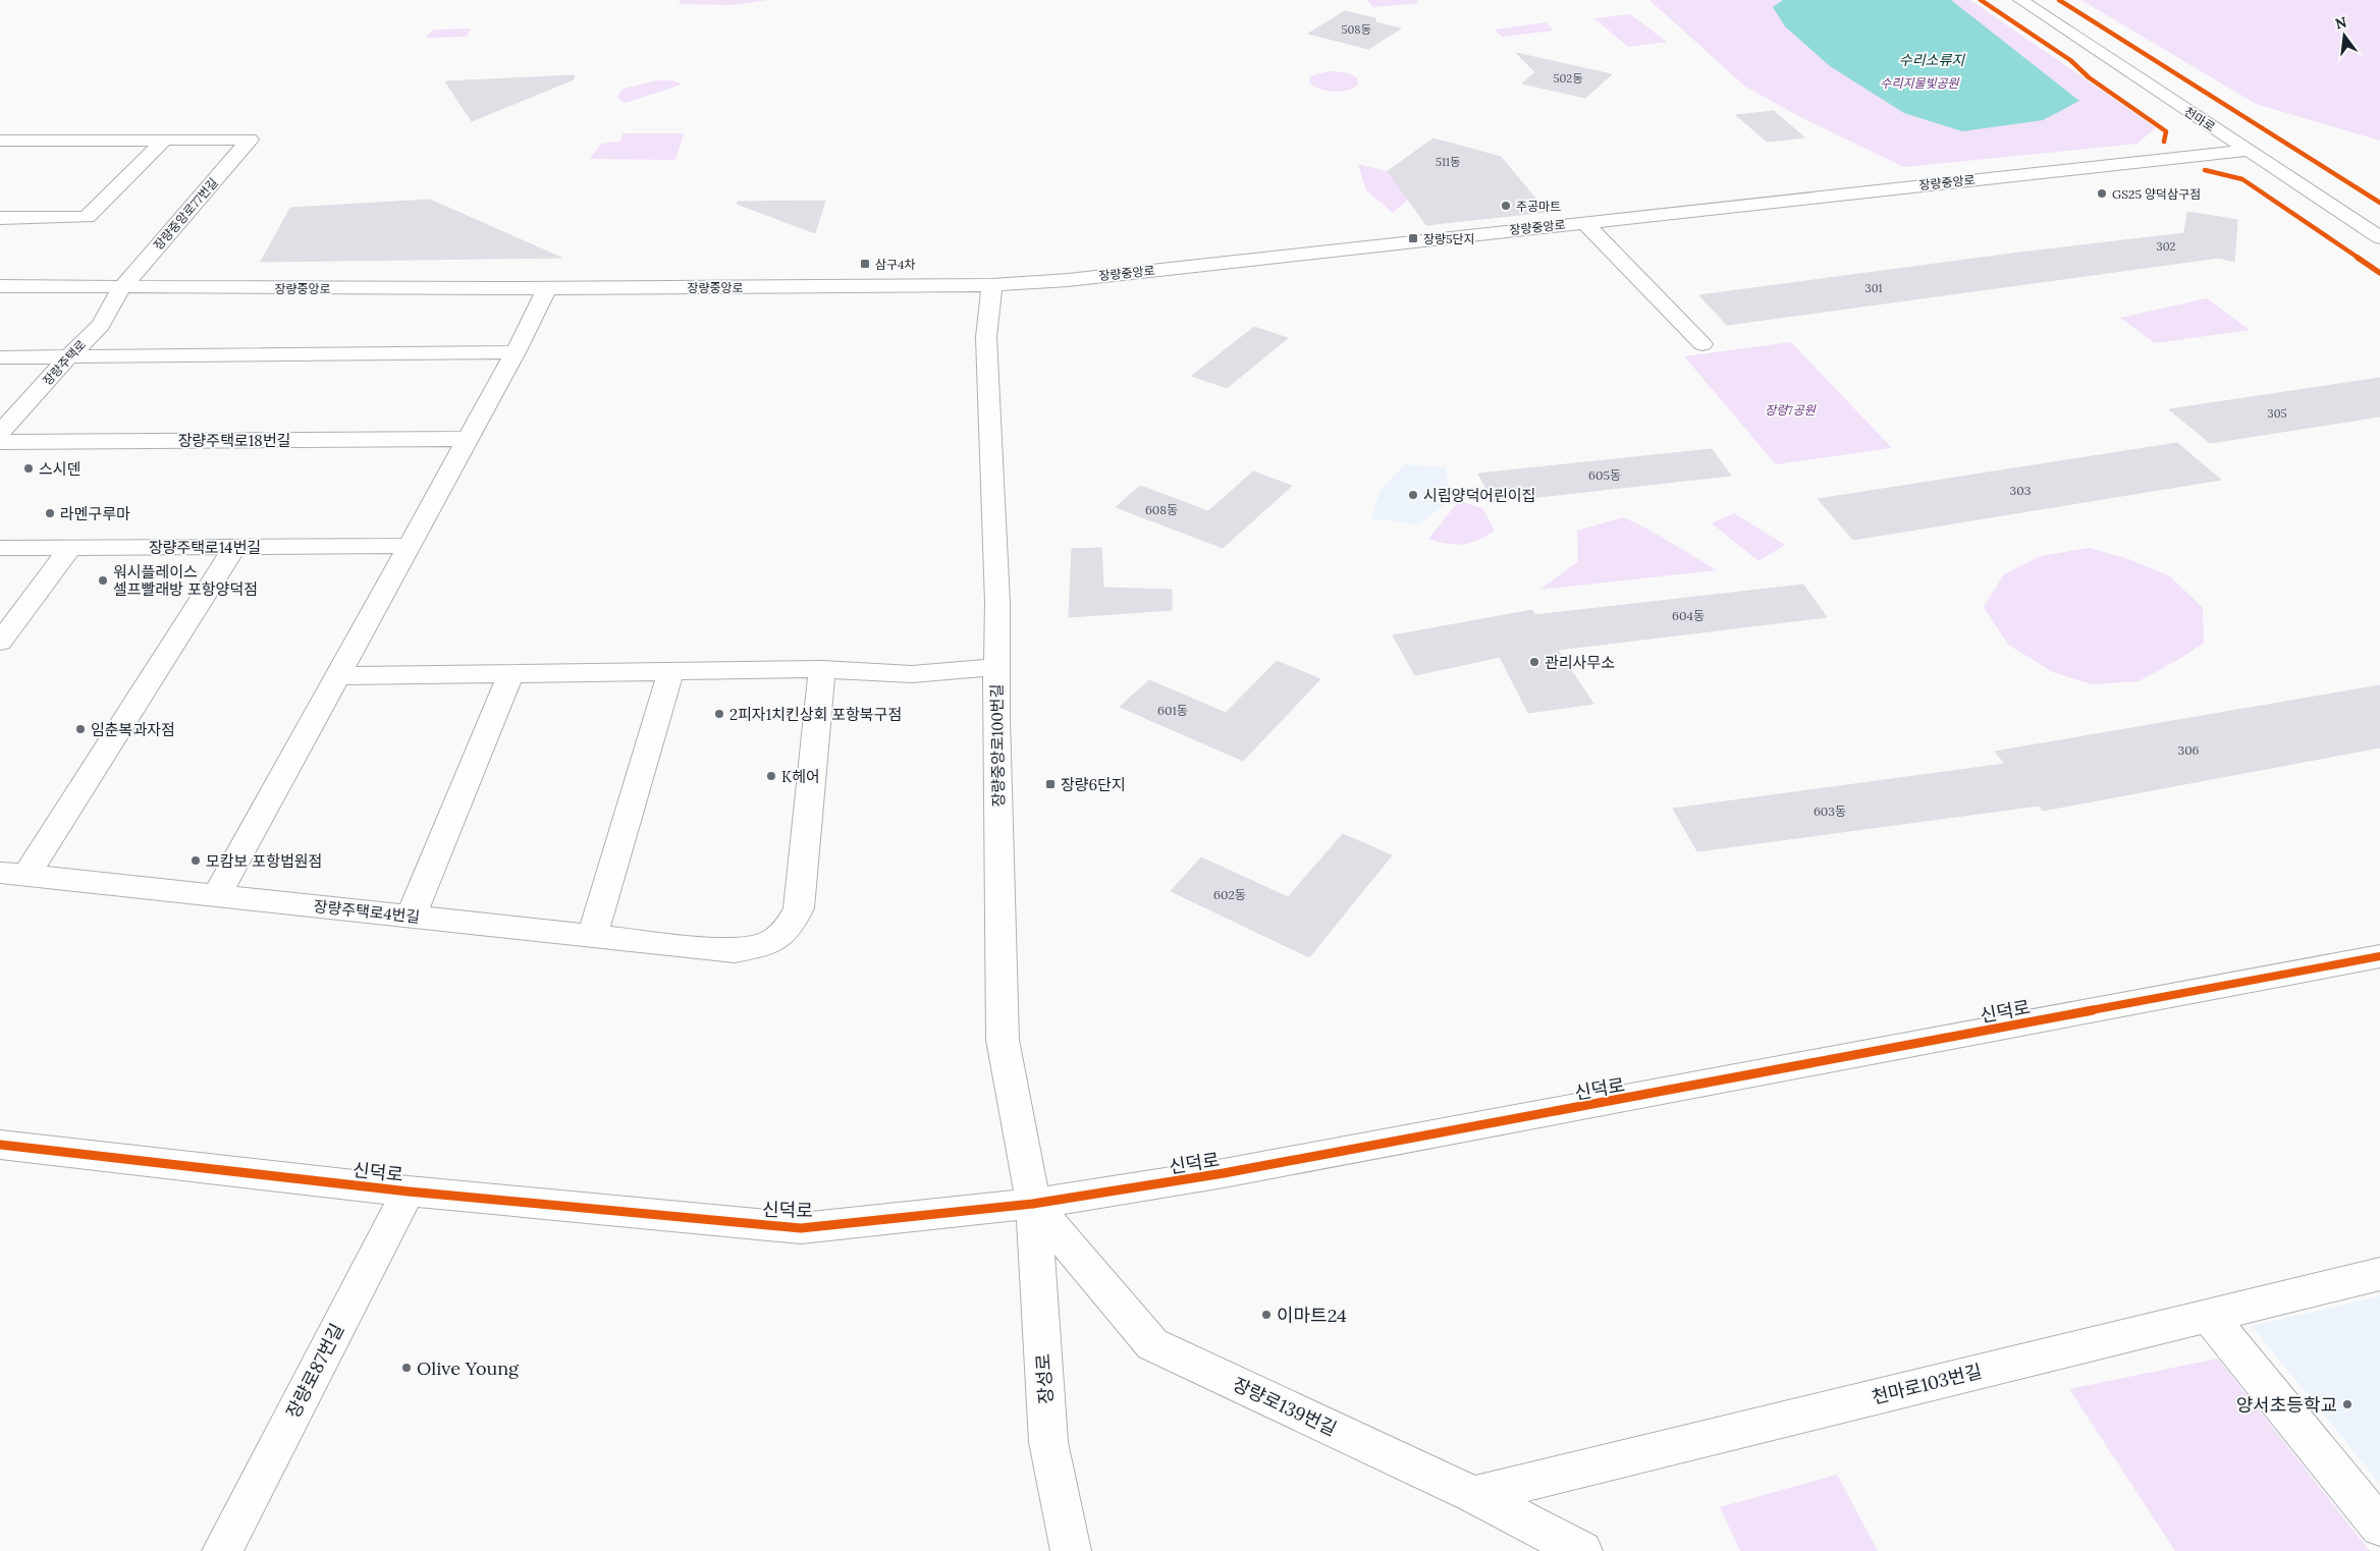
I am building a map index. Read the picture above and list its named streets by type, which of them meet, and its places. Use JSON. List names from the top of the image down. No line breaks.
{"streets":{"street":["천마로","장량중앙로","장량중앙로77번길","장량주택로","장량주택로18번길","장량주택로14번길","장량중앙로100번길","장량주택로4번길","신덕로","장량로87번길","장성로","천마로103번길","장량로139번길"]},"crossings":[["천마로","장량중앙로"],["장량중앙로","장량중앙로77번길"],["장량중앙로","장량주택로"],["장량중앙로","장량중앙로100번길"],["장량중앙로77번길","장량주택로"],["장량중앙로100번길","신덕로"],["장량중앙로100번길","장성로"],["장량중앙로100번길","장량로139번길"],["신덕로","장량로87번길"],["신덕로","장성로"],["신덕로","장량로139번길"],["장성로","장량로139번길"],["천마로103번길","장량로139번길"]],"water":["수리소류지"],"parks":["수리지물빛공원","장령7공원"],"places":{"other":["GS25 양덕삼구점","주공마트","스시덴","시립양덕어린이집","라멘구루마","워시플레이스 셀프빨래방 포항양덕점","관리사무소","2피자1치킨상회 포항북구점","임춘복과자점","K헤어","모캄보 포항법원점","이마트24","Olive Young","양서초등학교"],"transit":["장량5단지","삼구4차","장량6단지"]},"house_numbers":["508동","502동","511동","302","301","305","605동","303","608동","604동","601동","306","603동","602동"],"north":"top"}
